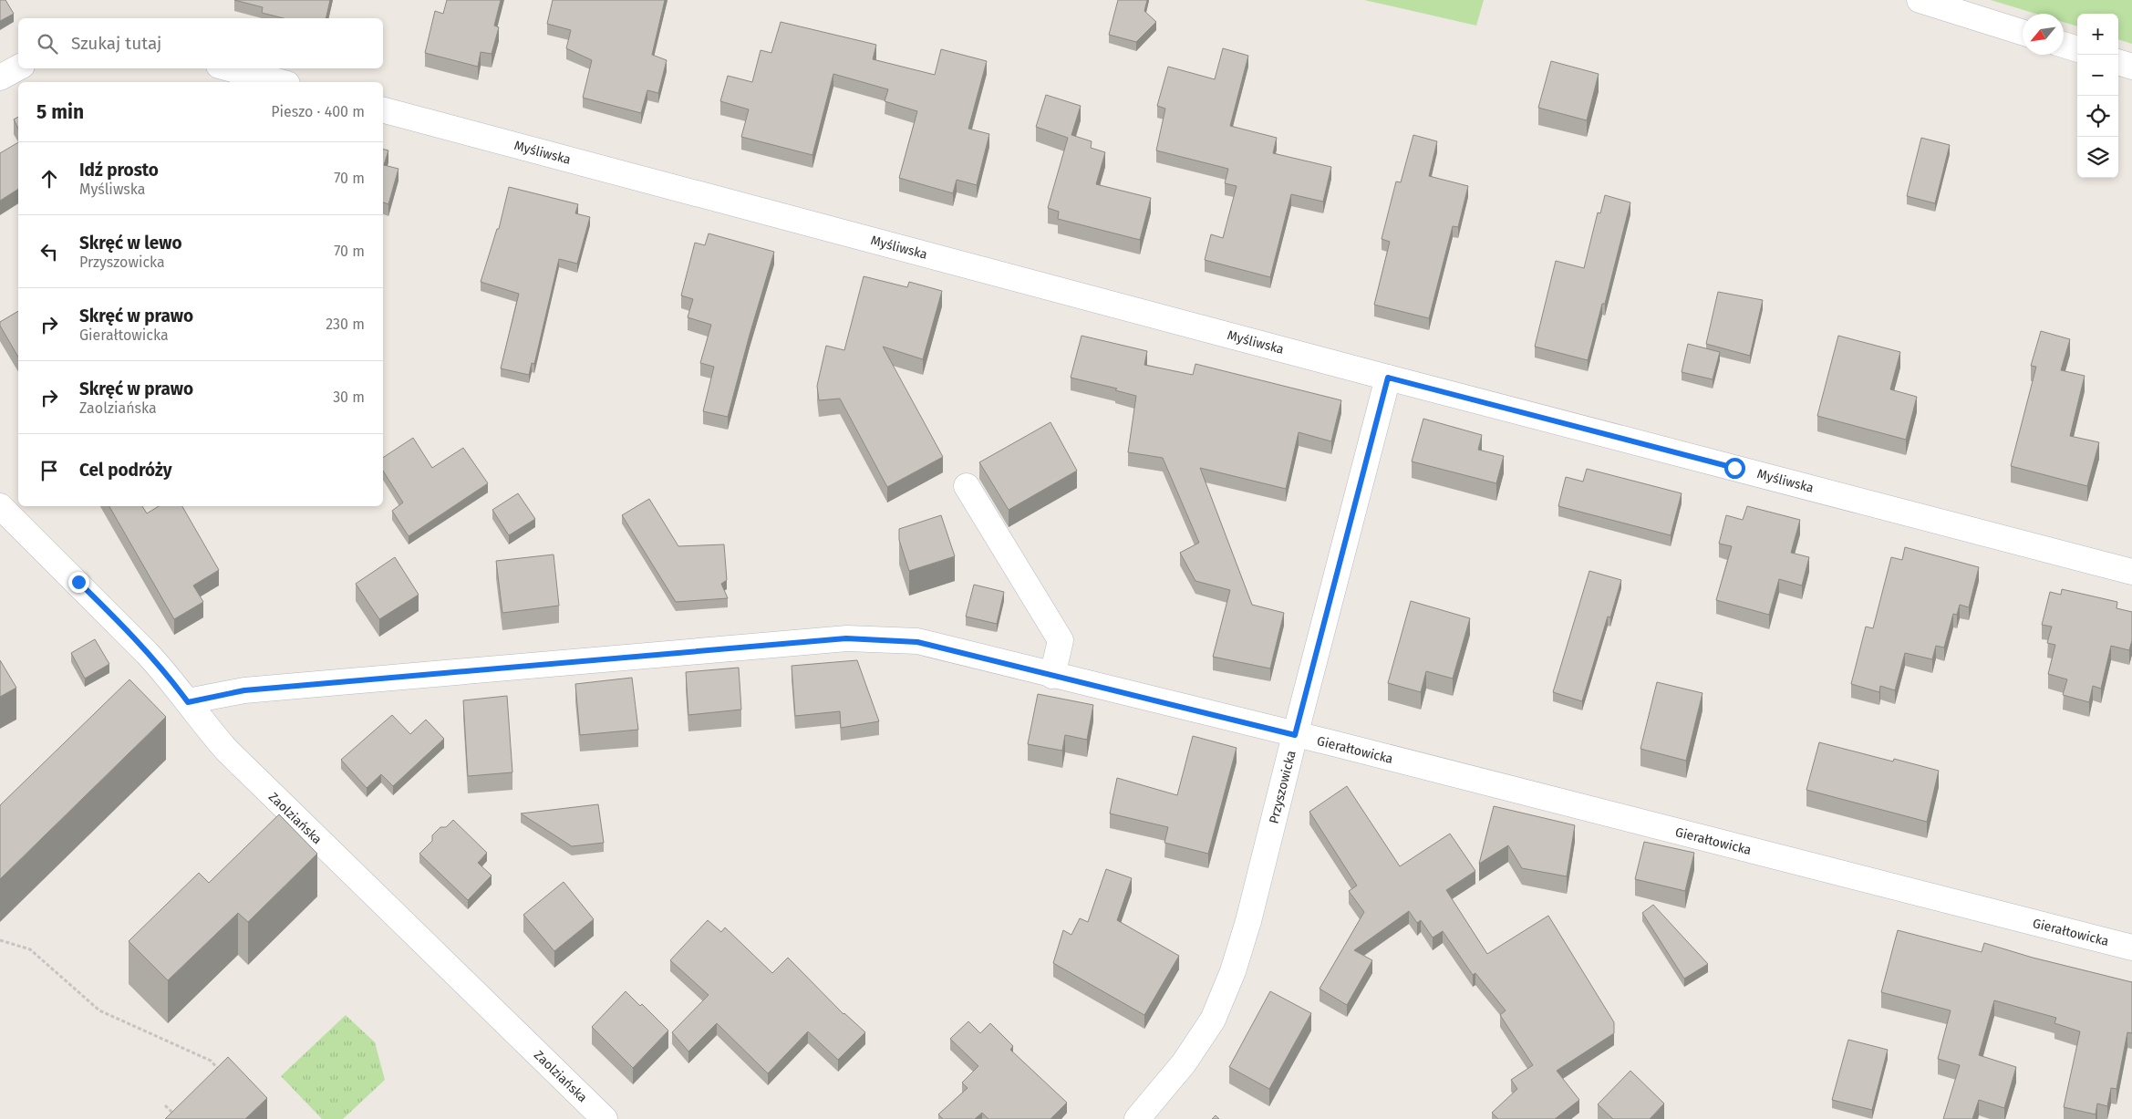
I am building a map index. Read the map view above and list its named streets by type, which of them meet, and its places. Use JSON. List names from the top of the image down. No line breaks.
{"streets":{"street":["Myśliwska","Gierałtowicka","Przyszowicka","Zaolziańska"]},"crossings":[["Myśliwska","Przyszowicka"],["Gierałtowicka","Przyszowicka"],["Gierałtowicka","Zaolziańska"]],"north":"bottom left","page":{"map_buttons":["+","−"],"search":"Szukaj tutaj","heading":["5 min","Pieszo · 400 m"],"list":[["Idź prosto","Myśliwska","70 m"],["Skręć w lewo","Przyszowicka","70 m"],["Skręć w prawo","Gierałtowicka","230 m"],["Skręć w prawo","Zaolziańska","30 m"],"Cel podróży"]}}
